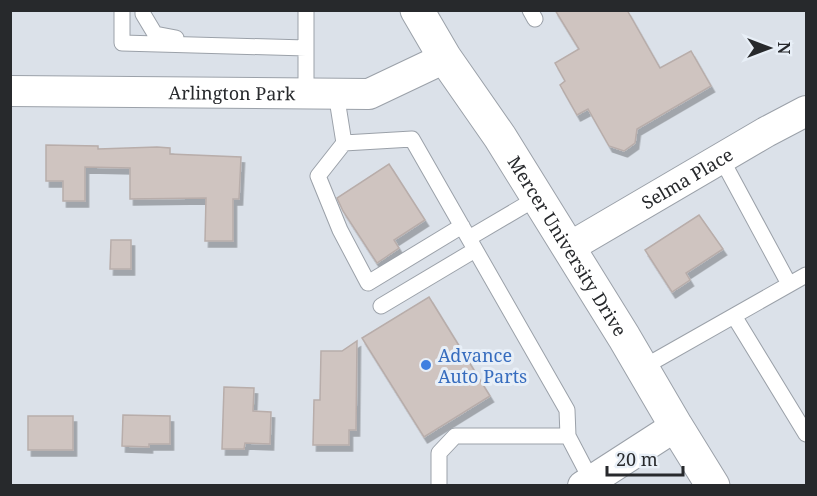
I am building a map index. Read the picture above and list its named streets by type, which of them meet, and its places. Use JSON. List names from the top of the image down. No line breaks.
{"streets":{"main road":["Mercer University Drive"],"street":["Arlington Park","Selma Place"]},"crossings":[["Arlington Park","Mercer University Drive"],["Selma Place","Mercer University Drive"]],"places":["Advance Auto Parts"],"scale_bar":"20 m","north":"right"}
